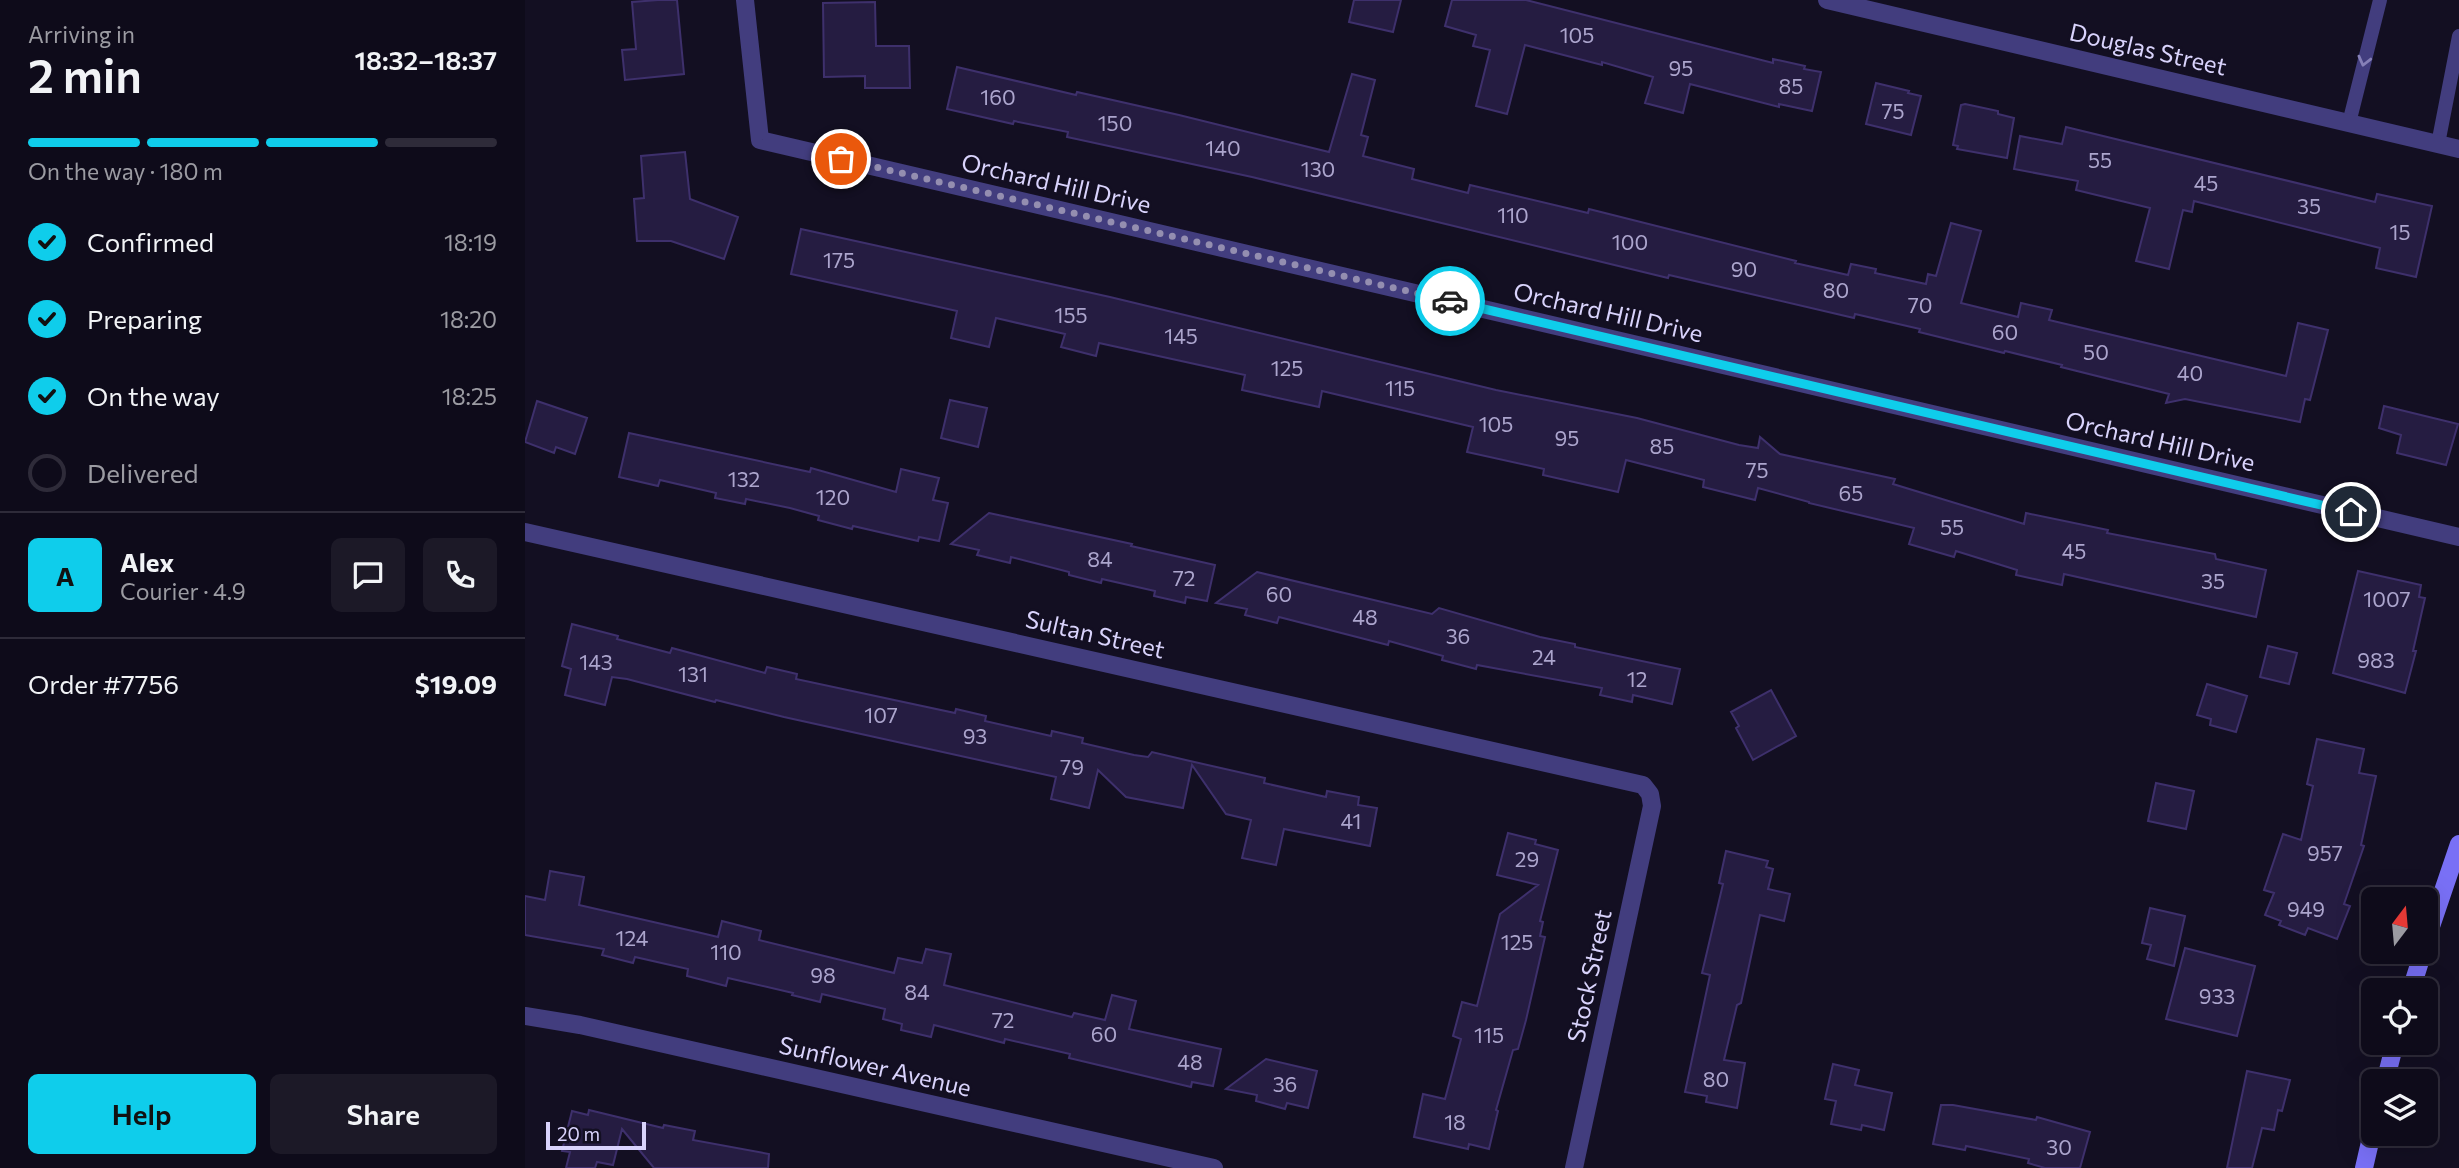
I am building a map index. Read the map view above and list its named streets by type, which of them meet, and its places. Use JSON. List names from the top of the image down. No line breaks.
{"streets":{"street":["Douglas Street","Orchard Hill Drive","Sultan Street","Stock Street","Sunflower Avenue"]},"crossings":[["Sultan Street","Stock Street"]],"house_numbers":["105","95","85","160","75","150","140","55","130","45","35","110","15","100","175","90","80","70","155","60","145","50","125","40","115","105","95","85","75","132","65","120","55","45","84","72","35","60","1007","48","36","24","983","143","131","12","107","93","79","41","957","29","949","124","125","110","98","84","933","72","60","115","48","80","36","18","30"],"scale_bar":"20 m","north":"top","page":{"heading":["2 min","Arriving in","18:32–18:37"],"panel":["Alex","Courier · 4.9","Order #7756","$19.09"],"bar":"On the way · 180 m","list":[["Confirmed","18:19"],["Preparing","18:20"],["On the way","18:25"],"Delivered"],"round":"A","buttons":["Help","Share"],"scale":"20 m"}}
